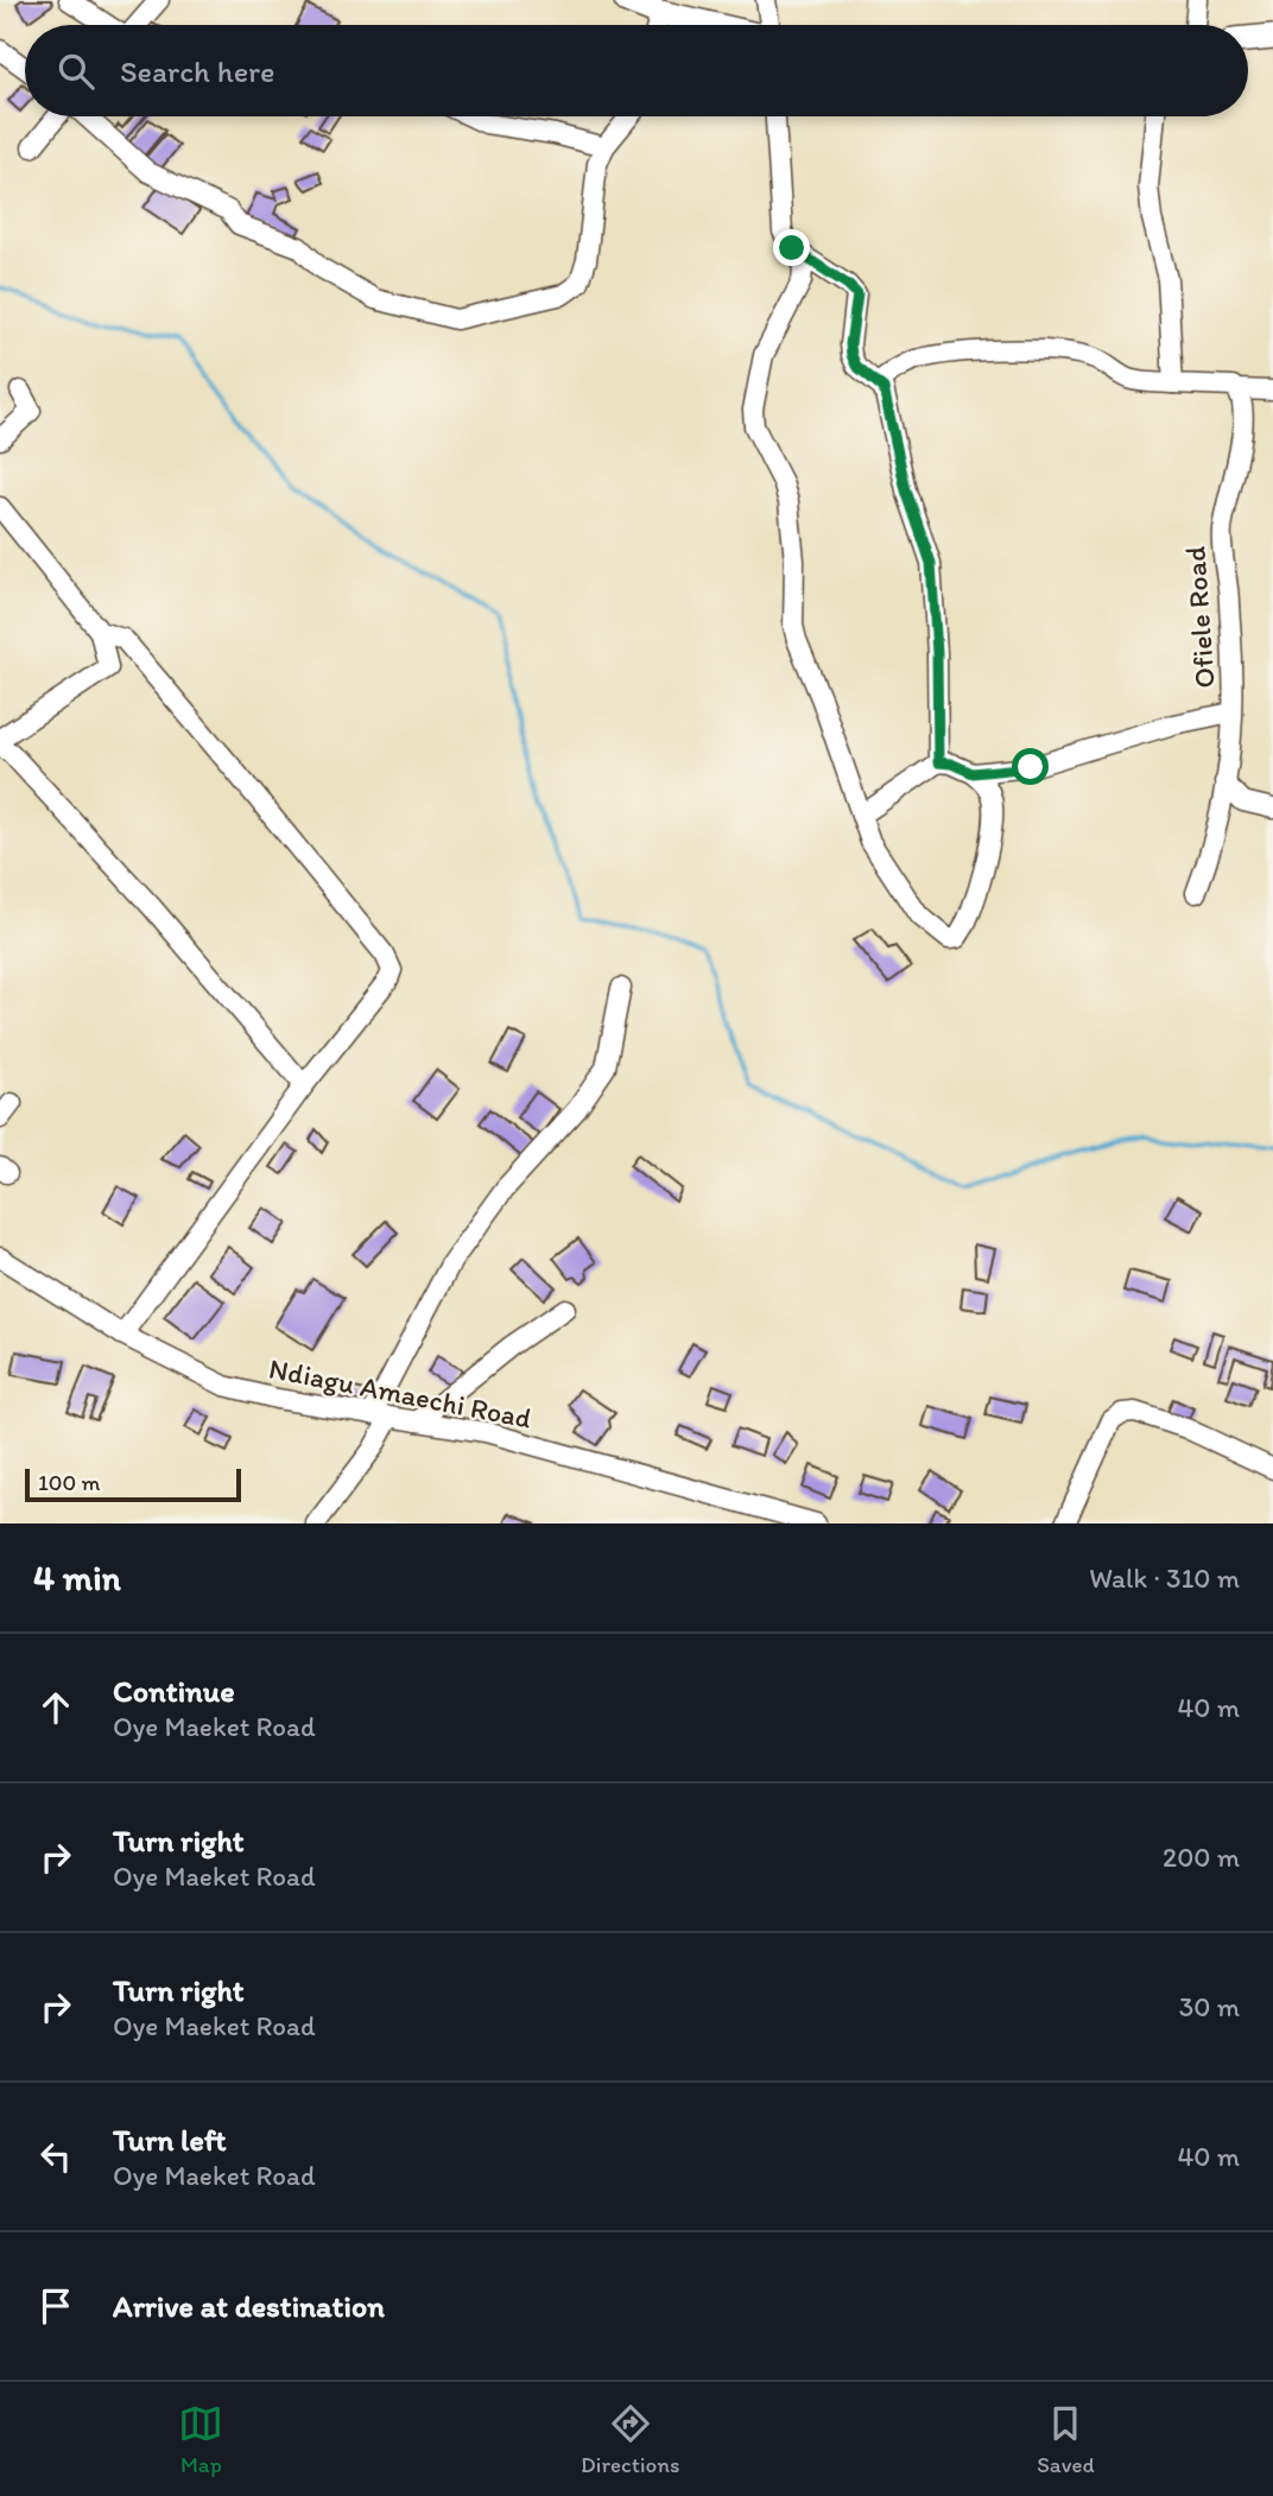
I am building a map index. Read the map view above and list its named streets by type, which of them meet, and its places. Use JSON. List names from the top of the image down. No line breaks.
{"streets":{"street":["Ofiele Road","Ndiagu Amaechi Road"]},"scale_bar":"100 m","page":{"search":"Search here","scale":"100 m","heading":["4 min","Walk · 310 m"],"list":[["Continue","Oye Maeket Road","40 m"],["Turn right","Oye Maeket Road","200 m"],["Turn right","Oye Maeket Road","30 m"],["Turn left","Oye Maeket Road","40 m"],"Arrive at destination"],"nav":["Map","Directions","Saved"]}}
